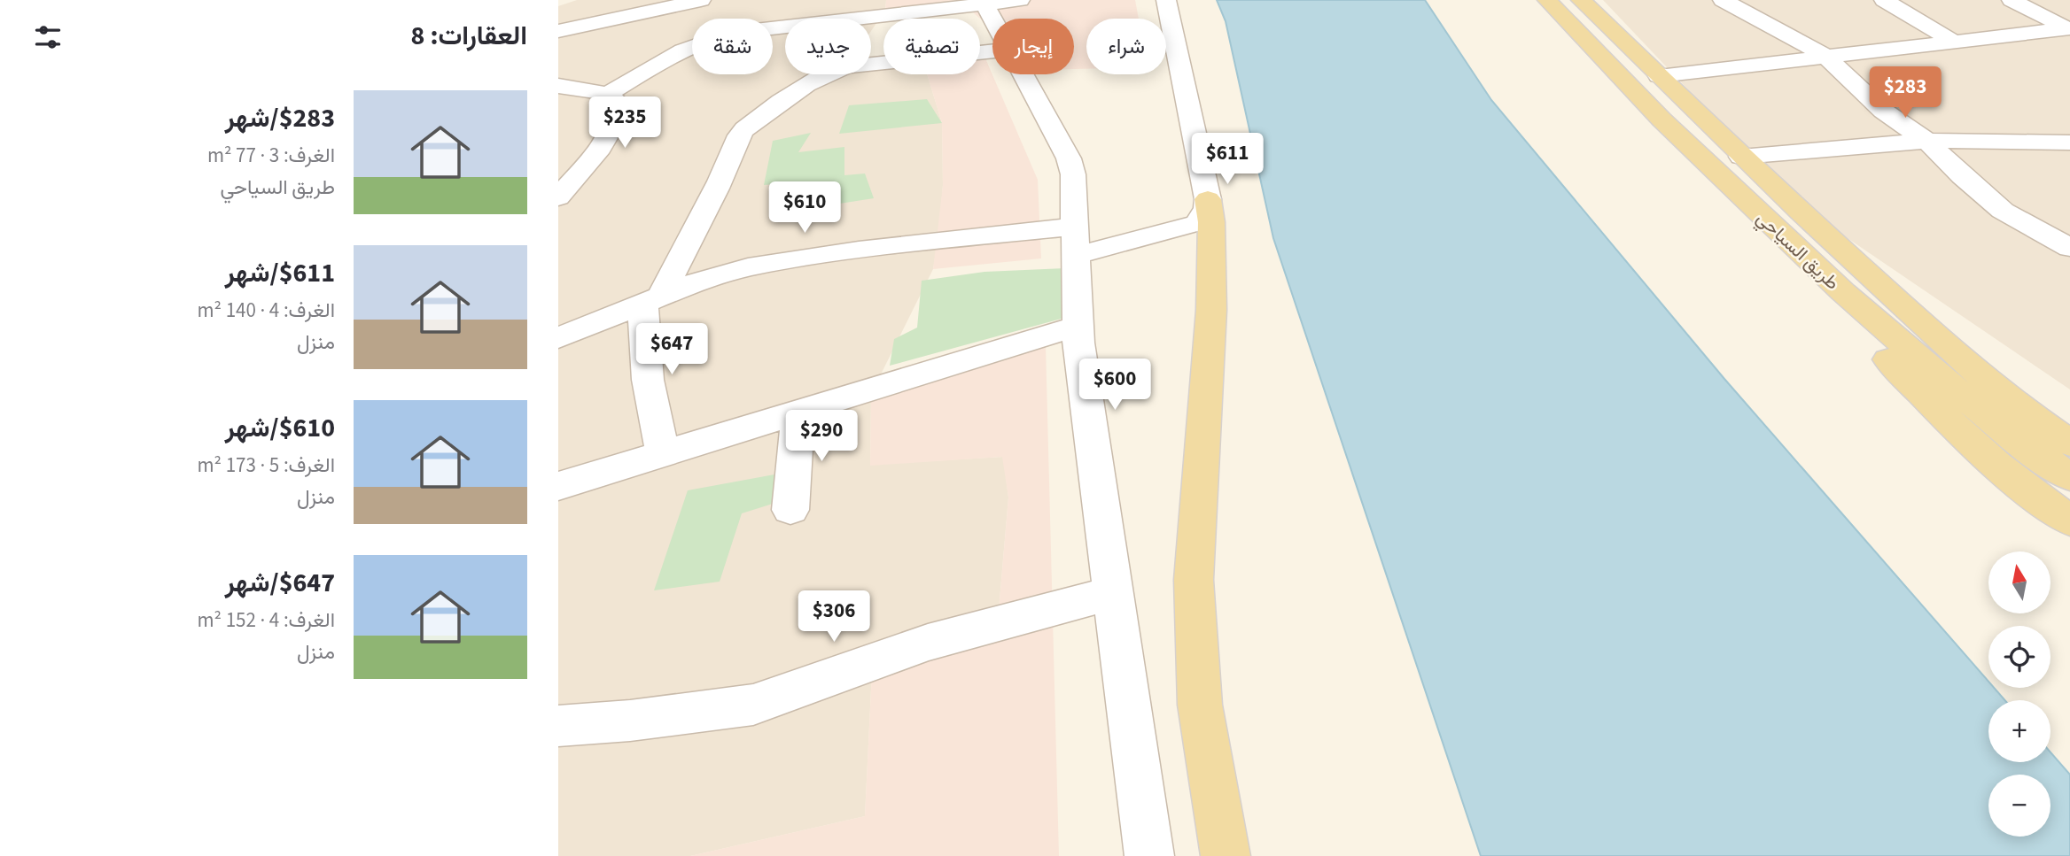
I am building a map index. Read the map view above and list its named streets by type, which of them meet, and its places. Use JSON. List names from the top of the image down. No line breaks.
{"streets":{"main road":["طريق السياحي"]},"north":"top","page":{"heading":"العقارات: 8","chip":["شراء","إيجار","تصفية","جديد","شقة"],"price":["$283","$235","$611","$610","$647","$600","$290","$306"],"list":[{"name":"$283/شهر","note":"الغرف: 3 · 77 m² · طريق السياحي"},{"name":"$611/شهر","note":"الغرف: 4 · 140 m² · منزل"},{"name":"$610/شهر","note":"الغرف: 5 · 173 m² · منزل"},{"name":"$647/شهر","note":"الغرف: 4 · 152 m² · منزل"}],"map_buttons":["+","−"]}}
